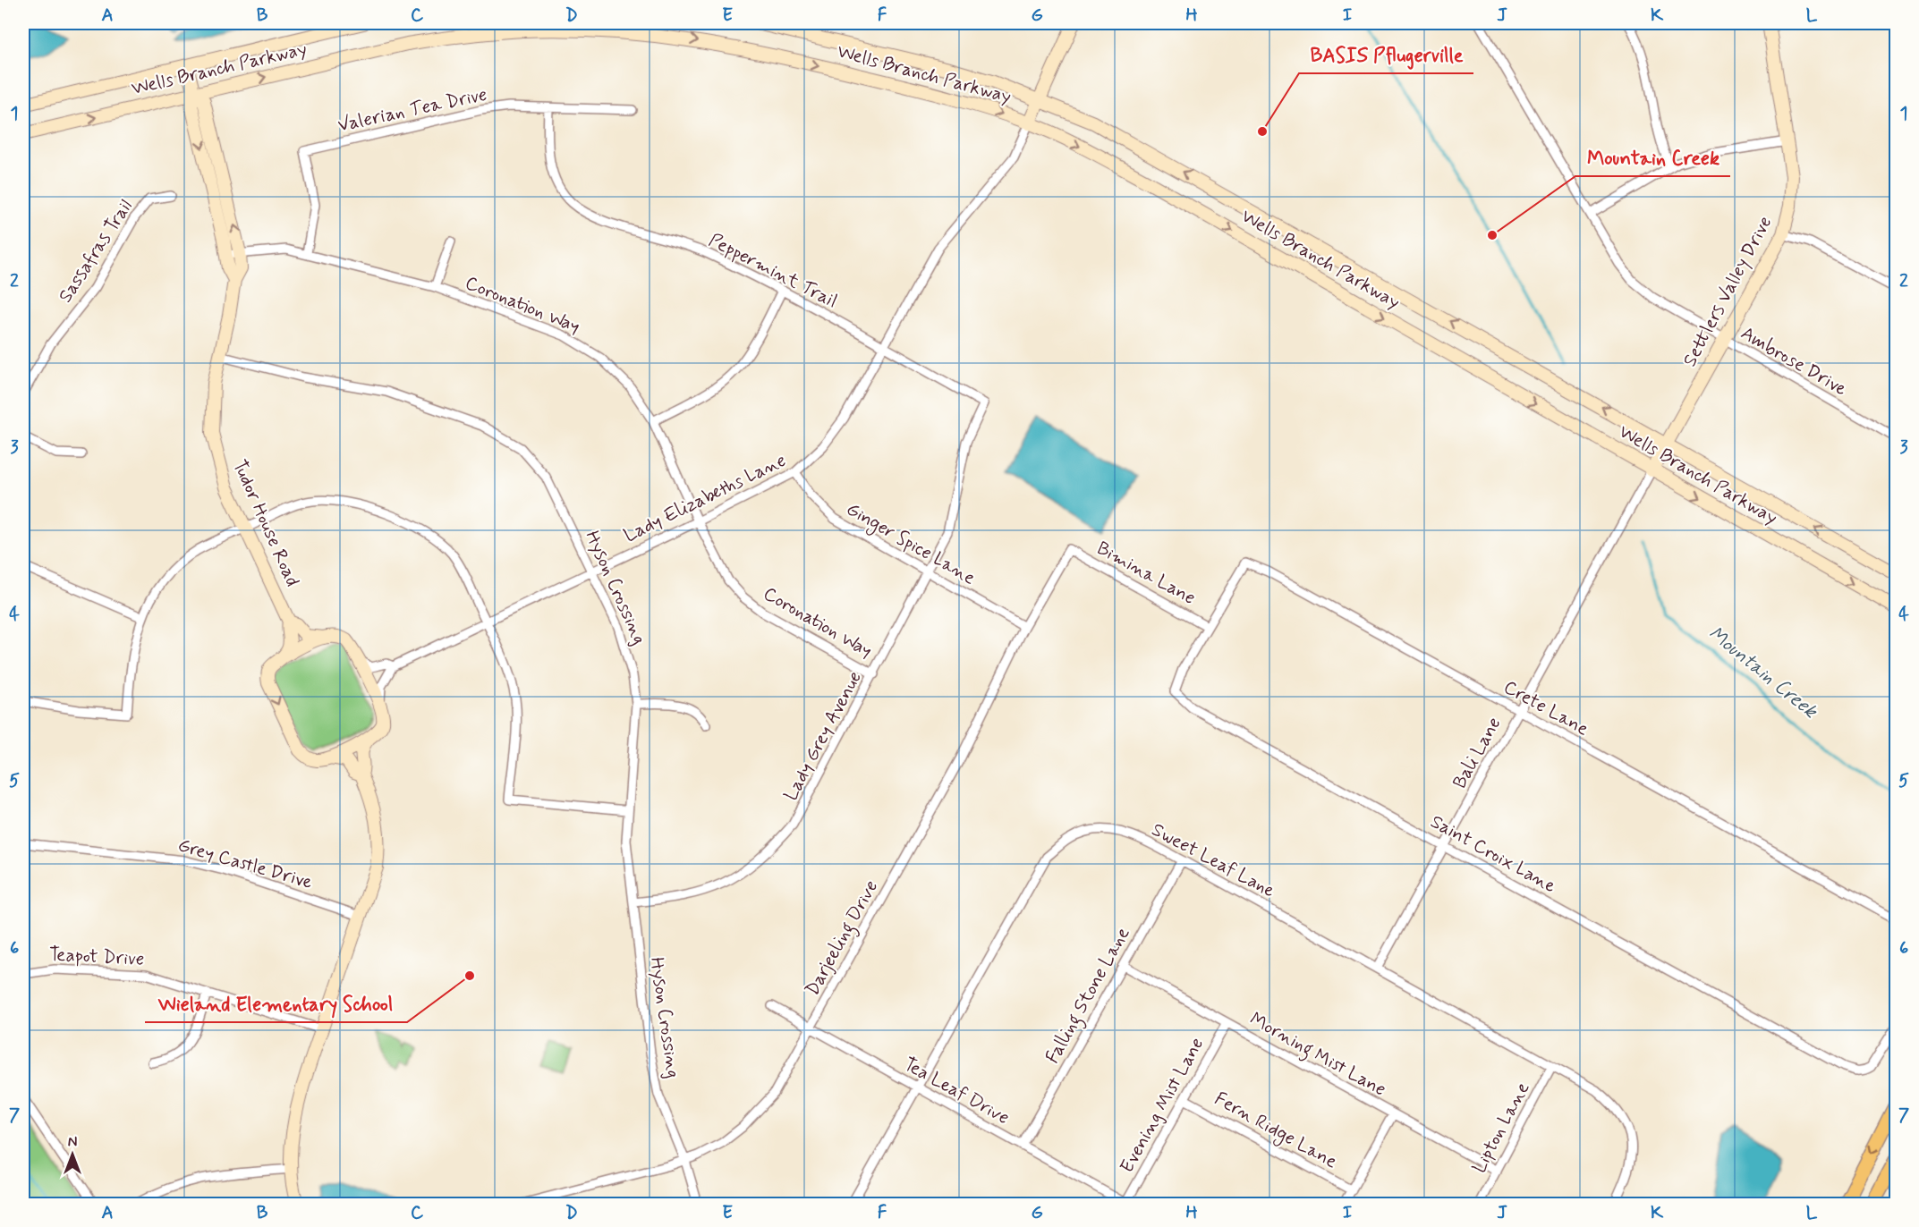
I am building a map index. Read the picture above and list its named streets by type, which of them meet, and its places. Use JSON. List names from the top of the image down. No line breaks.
{"streets":{"main road":["Wells Branch Parkway","Settlers Valley Drive","Tudor House Road"],"street":["Valerian Tea Drive","Sassafras Trail","Peppermint Trail","Coronation Way","Ambrose Drive","Lady Elizabeths Lane","Ginger Spice Lane","Bimina Lane","Hyson Crossing","Crete Lane","Lady Grey Avenue","Bali Lane","Saint Croix Lane","Sweet Leaf Lane","Grey Castle Drive","Darjeeling Drive","Teapot Drive","Falling Stone Lane","Morning Mist Lane","Tea Leaf Drive","Evening Mist Lane","Lipton Lane","Fern Ridge Lane"]},"crossings":[["Wells Branch Parkway","Settlers Valley Drive"],["Wells Branch Parkway","Lady Elizabeths Lane"],["Wells Branch Parkway","Tudor House Road"],["Wells Branch Parkway","Bali Lane"],["Valerian Tea Drive","Peppermint Trail"],["Valerian Tea Drive","Coronation Way"],["Peppermint Trail","Lady Elizabeths Lane"],["Peppermint Trail","Lady Grey Avenue"],["Settlers Valley Drive","Ambrose Drive"],["Settlers Valley Drive","Bali Lane"],["Coronation Way","Lady Elizabeths Lane"],["Coronation Way","Tudor House Road"],["Coronation Way","Lady Grey Avenue"],["Lady Elizabeths Lane","Tudor House Road"],["Lady Elizabeths Lane","Ginger Spice Lane"],["Lady Elizabeths Lane","Hyson Crossing"],["Tudor House Road","Hyson Crossing"],["Ginger Spice Lane","Lady Grey Avenue"],["Ginger Spice Lane","Darjeeling Drive"],["Bimina Lane","Crete Lane"],["Bimina Lane","Saint Croix Lane"],["Bimina Lane","Darjeeling Drive"],["Hyson Crossing","Lady Grey Avenue"],["Hyson Crossing","Darjeeling Drive"],["Crete Lane","Bali Lane"],["Crete Lane","Saint Croix Lane"],["Bali Lane","Saint Croix Lane"],["Bali Lane","Sweet Leaf Lane"],["Sweet Leaf Lane","Falling Stone Lane"],["Sweet Leaf Lane","Tea Leaf Drive"],["Sweet Leaf Lane","Lipton Lane"],["Darjeeling Drive","Tea Leaf Drive"],["Falling Stone Lane","Morning Mist Lane"],["Falling Stone Lane","Tea Leaf Drive"],["Morning Mist Lane","Evening Mist Lane"],["Morning Mist Lane","Lipton Lane"],["Tea Leaf Drive","Evening Mist Lane"],["Evening Mist Lane","Fern Ridge Lane"]],"water":["Mountain Creek"],"places":["BASIS Pflugerville","Mountain Creek","Wieland Elementary School"],"north":"top","grid":{"columns":["A","B","C","D","E","F","G","H","I","J","K","L"],"rows":["1","2","3","4","5","6","7"]}}
